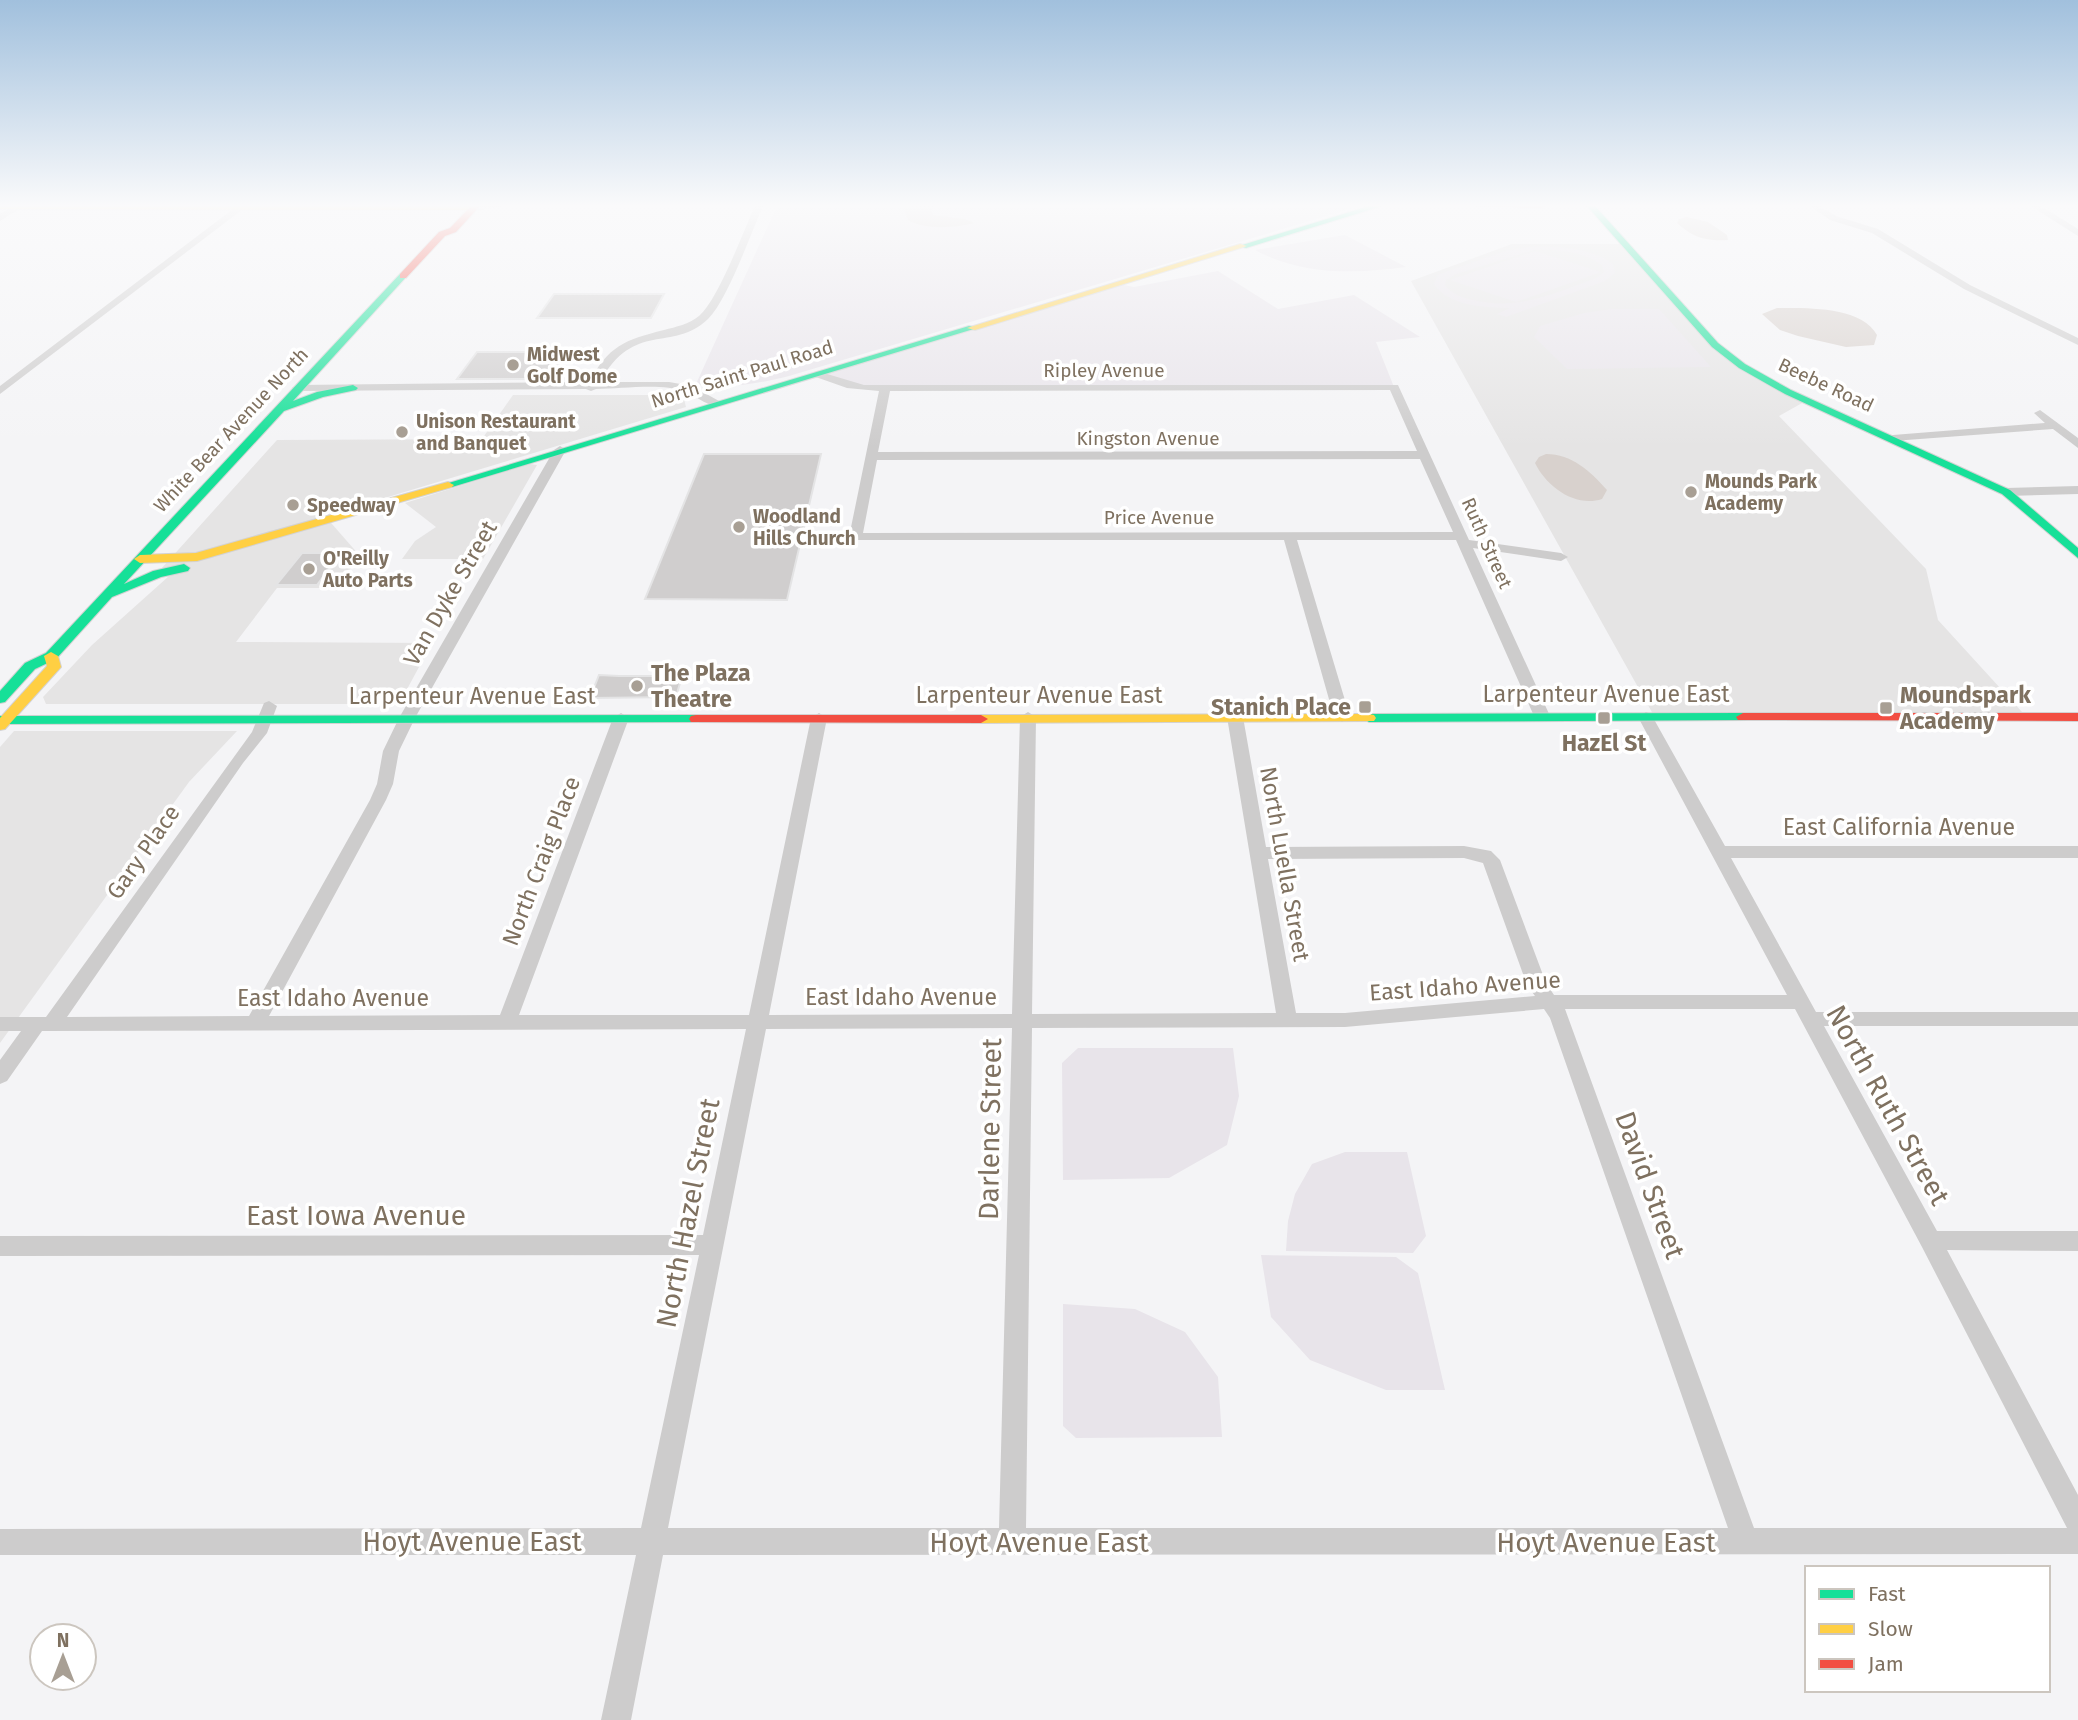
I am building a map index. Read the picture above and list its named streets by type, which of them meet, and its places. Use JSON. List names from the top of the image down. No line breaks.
{"streets":{"street":["Ripley Avenue","North Saint Paul Road","Beebe Road","White Bear Avenue North","Kingston Avenue","Price Avenue","Ruth Street","Van Dyke Street","Larpenteur Avenue East","East California Avenue","Gary Place","North Craig Place","North Luella Street","East Idaho Avenue","North Ruth Street","Darlene Street","David Street","North Hazel Street","East Iowa Avenue","Hoyt Avenue East"]},"crossings":[["Ripley Avenue","North Saint Paul Road"],["Ripley Avenue","Ruth Street"],["North Saint Paul Road","White Bear Avenue North"],["North Saint Paul Road","Van Dyke Street"],["White Bear Avenue North","Larpenteur Avenue East"],["Kingston Avenue","Price Avenue"],["Kingston Avenue","Ruth Street"],["Price Avenue","Ruth Street"],["Ruth Street","Larpenteur Avenue East"],["Van Dyke Street","Larpenteur Avenue East"],["Van Dyke Street","East Idaho Avenue"],["Larpenteur Avenue East","Gary Place"],["Larpenteur Avenue East","North Craig Place"],["Larpenteur Avenue East","North Luella Street"],["Larpenteur Avenue East","North Ruth Street"],["Larpenteur Avenue East","Darlene Street"],["Larpenteur Avenue East","North Hazel Street"],["East California Avenue","North Ruth Street"],["Gary Place","East Idaho Avenue"],["North Craig Place","East Idaho Avenue"],["North Luella Street","East Idaho Avenue"],["North Luella Street","David Street"],["East Idaho Avenue","North Ruth Street"],["East Idaho Avenue","Darlene Street"],["East Idaho Avenue","David Street"],["East Idaho Avenue","North Hazel Street"],["Darlene Street","Hoyt Avenue East"],["David Street","Hoyt Avenue East"],["North Hazel Street","East Iowa Avenue"],["North Hazel Street","Hoyt Avenue East"]],"places":{"other":["Midwest Golf Dome","Unison Restaurant and Banquet","Mounds Park Academy","Speedway","Woodland Hills Church","O'Reilly Auto Parts","The Plaza Theatre"],"transit":["Stanich Place","Moundspark Academy","HazEl St"]},"legend":["Fast","Slow","Jam"],"north":"top"}
